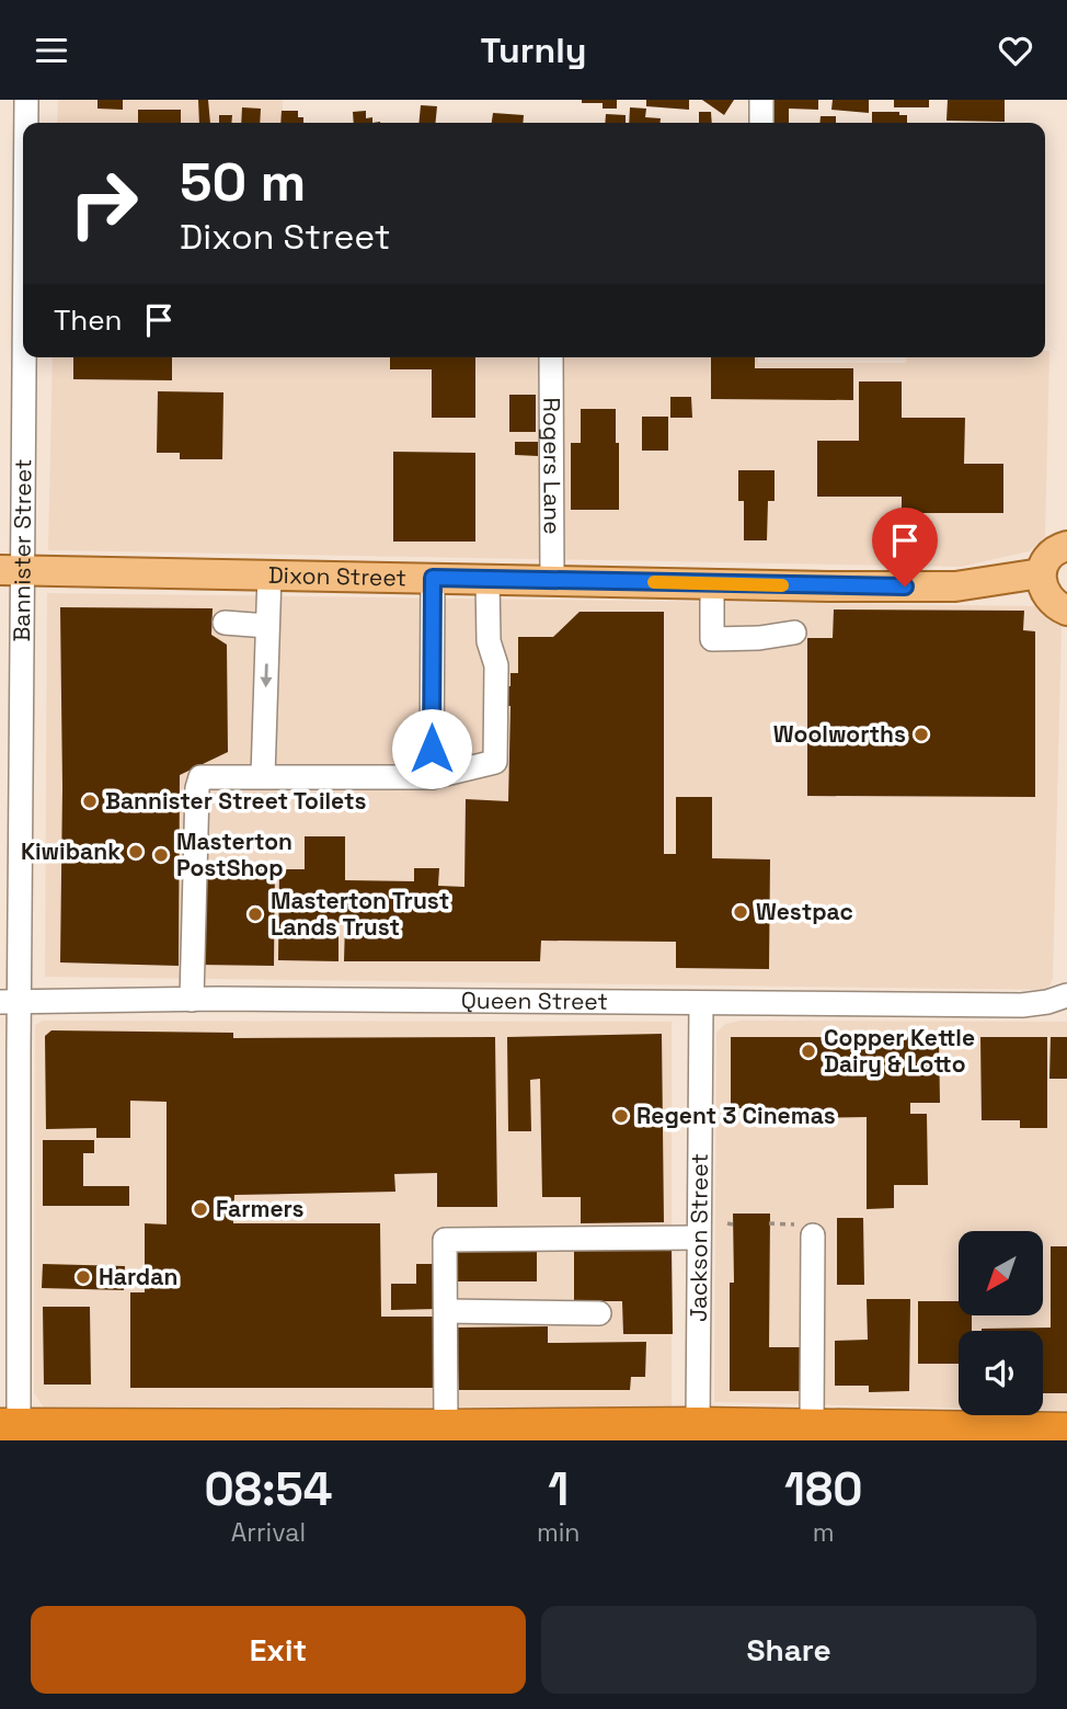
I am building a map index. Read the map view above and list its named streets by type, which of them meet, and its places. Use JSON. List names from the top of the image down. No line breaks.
{"streets":{"main road":["Dixon Street"],"street":["Rogers Lane","Bannister Street","Queen Street","Jackson Street"]},"crossings":[["Rogers Lane","Dixon Street"],["Bannister Street","Dixon Street"],["Bannister Street","Queen Street"],["Queen Street","Jackson Street"]],"places":["Woolworths","Bannister Street Toilets","Kiwibank","Masterton PostShop","Westpac","Masterton Trust Lands Trust","Copper Kettle Dairy & Lotto","Regent 3 Cinemas","Farmers","Hardan"],"north":"bottom left","page":{"header":"Turnly","turn":["50 m","Dixon Street"],"then":"Then","eta":["08:54","Arrival","1","min","180","m"],"buttons":["Exit","Share"]}}
